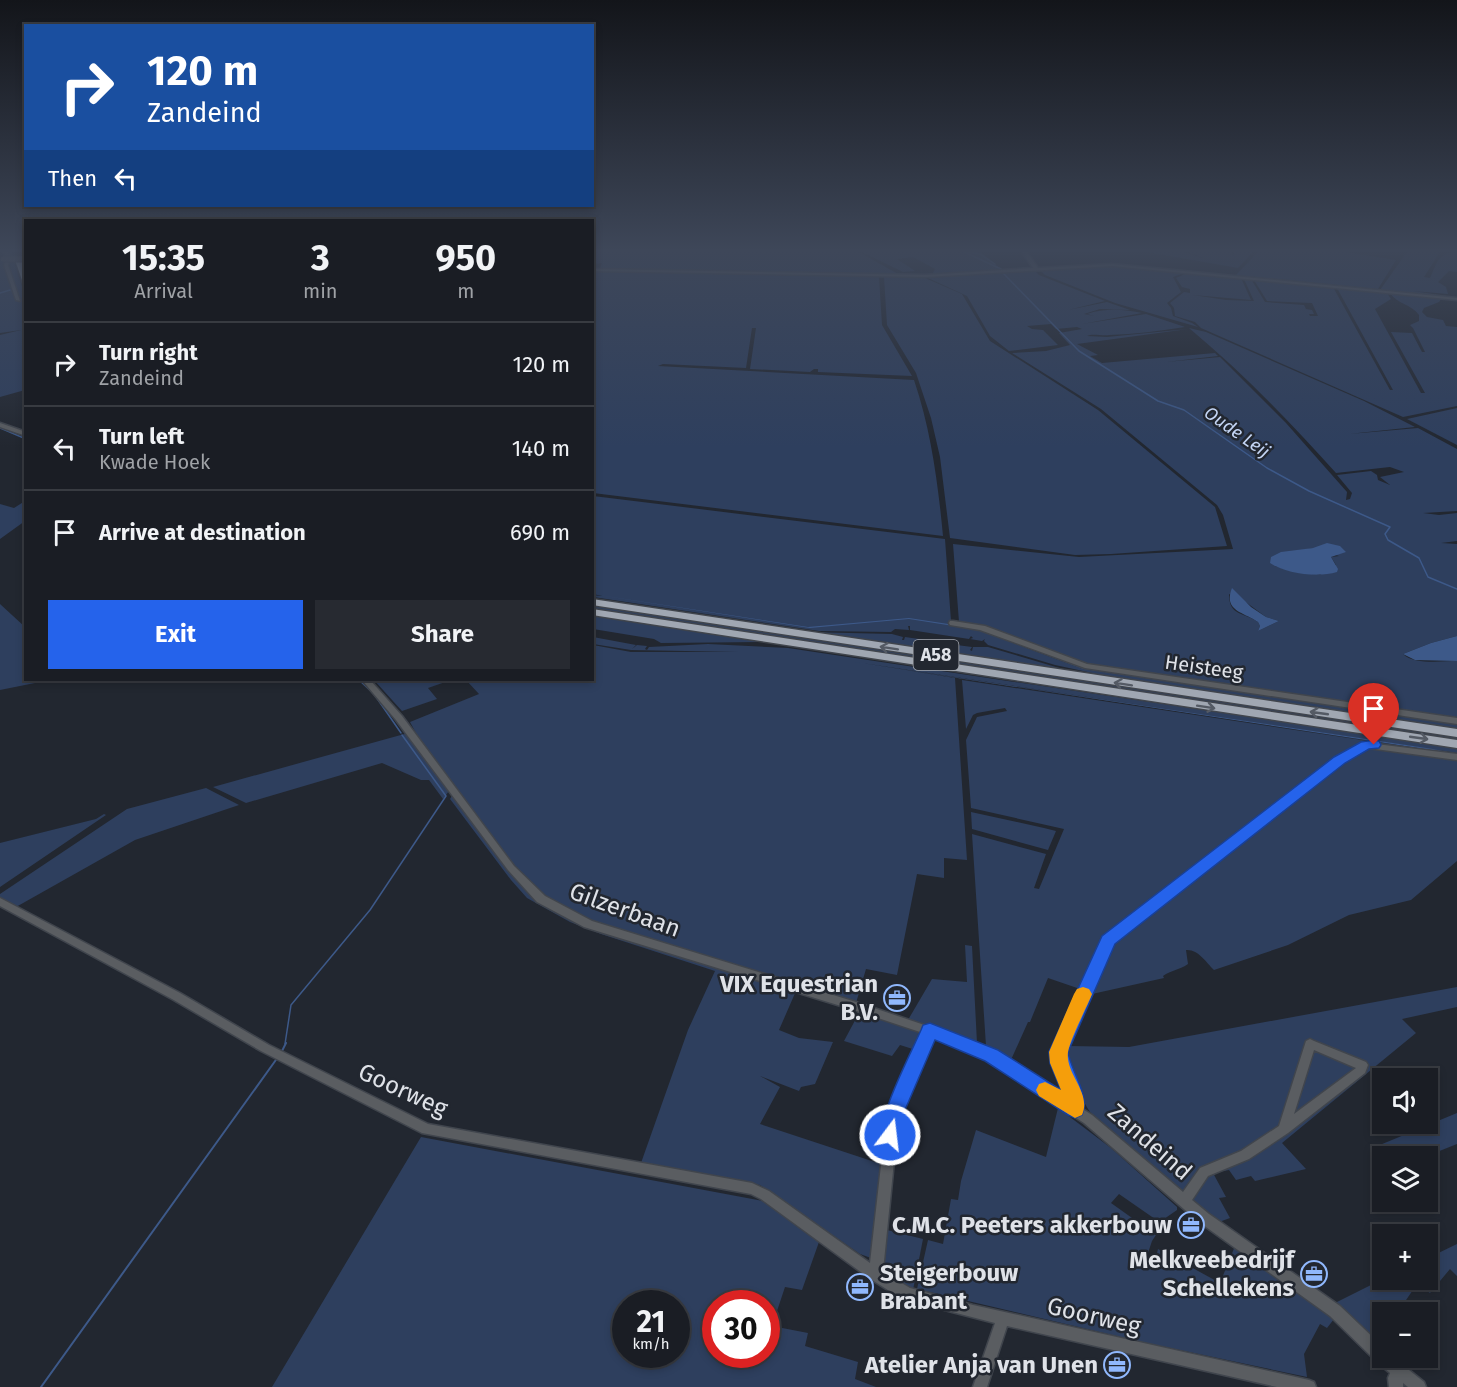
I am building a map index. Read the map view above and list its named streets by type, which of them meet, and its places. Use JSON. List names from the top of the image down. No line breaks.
{"streets":{"highway":["A58"],"street":["Heisteeg","Gilzerbaan","Goorweg","Zandeind"]},"crossings":[["Gilzerbaan","Zandeind"]],"water":["Oude Leij"],"places":{"office":["VIX Equestrian B.V.","C.M.C. Peeters akkerbouw","Melkveebedrijf Schellekens","Steigerbouw Brabant","Atelier Anja van Unen"]},"page":{"turn":["120 m","Zandeind"],"then":"Then","eta":["15:35","Arrival","3","min","950","m"],"list":[{"name":"Turn right","note":"Zandeind","value":"120 m"},{"name":"Turn left","note":"Kwade Hoek","value":"140 m"},{"name":"Arrive at destination","value":"690 m"}],"buttons":["Exit","Share"],"map_buttons":["+","−"],"speed":"21 km/h","limit":"30"}}
